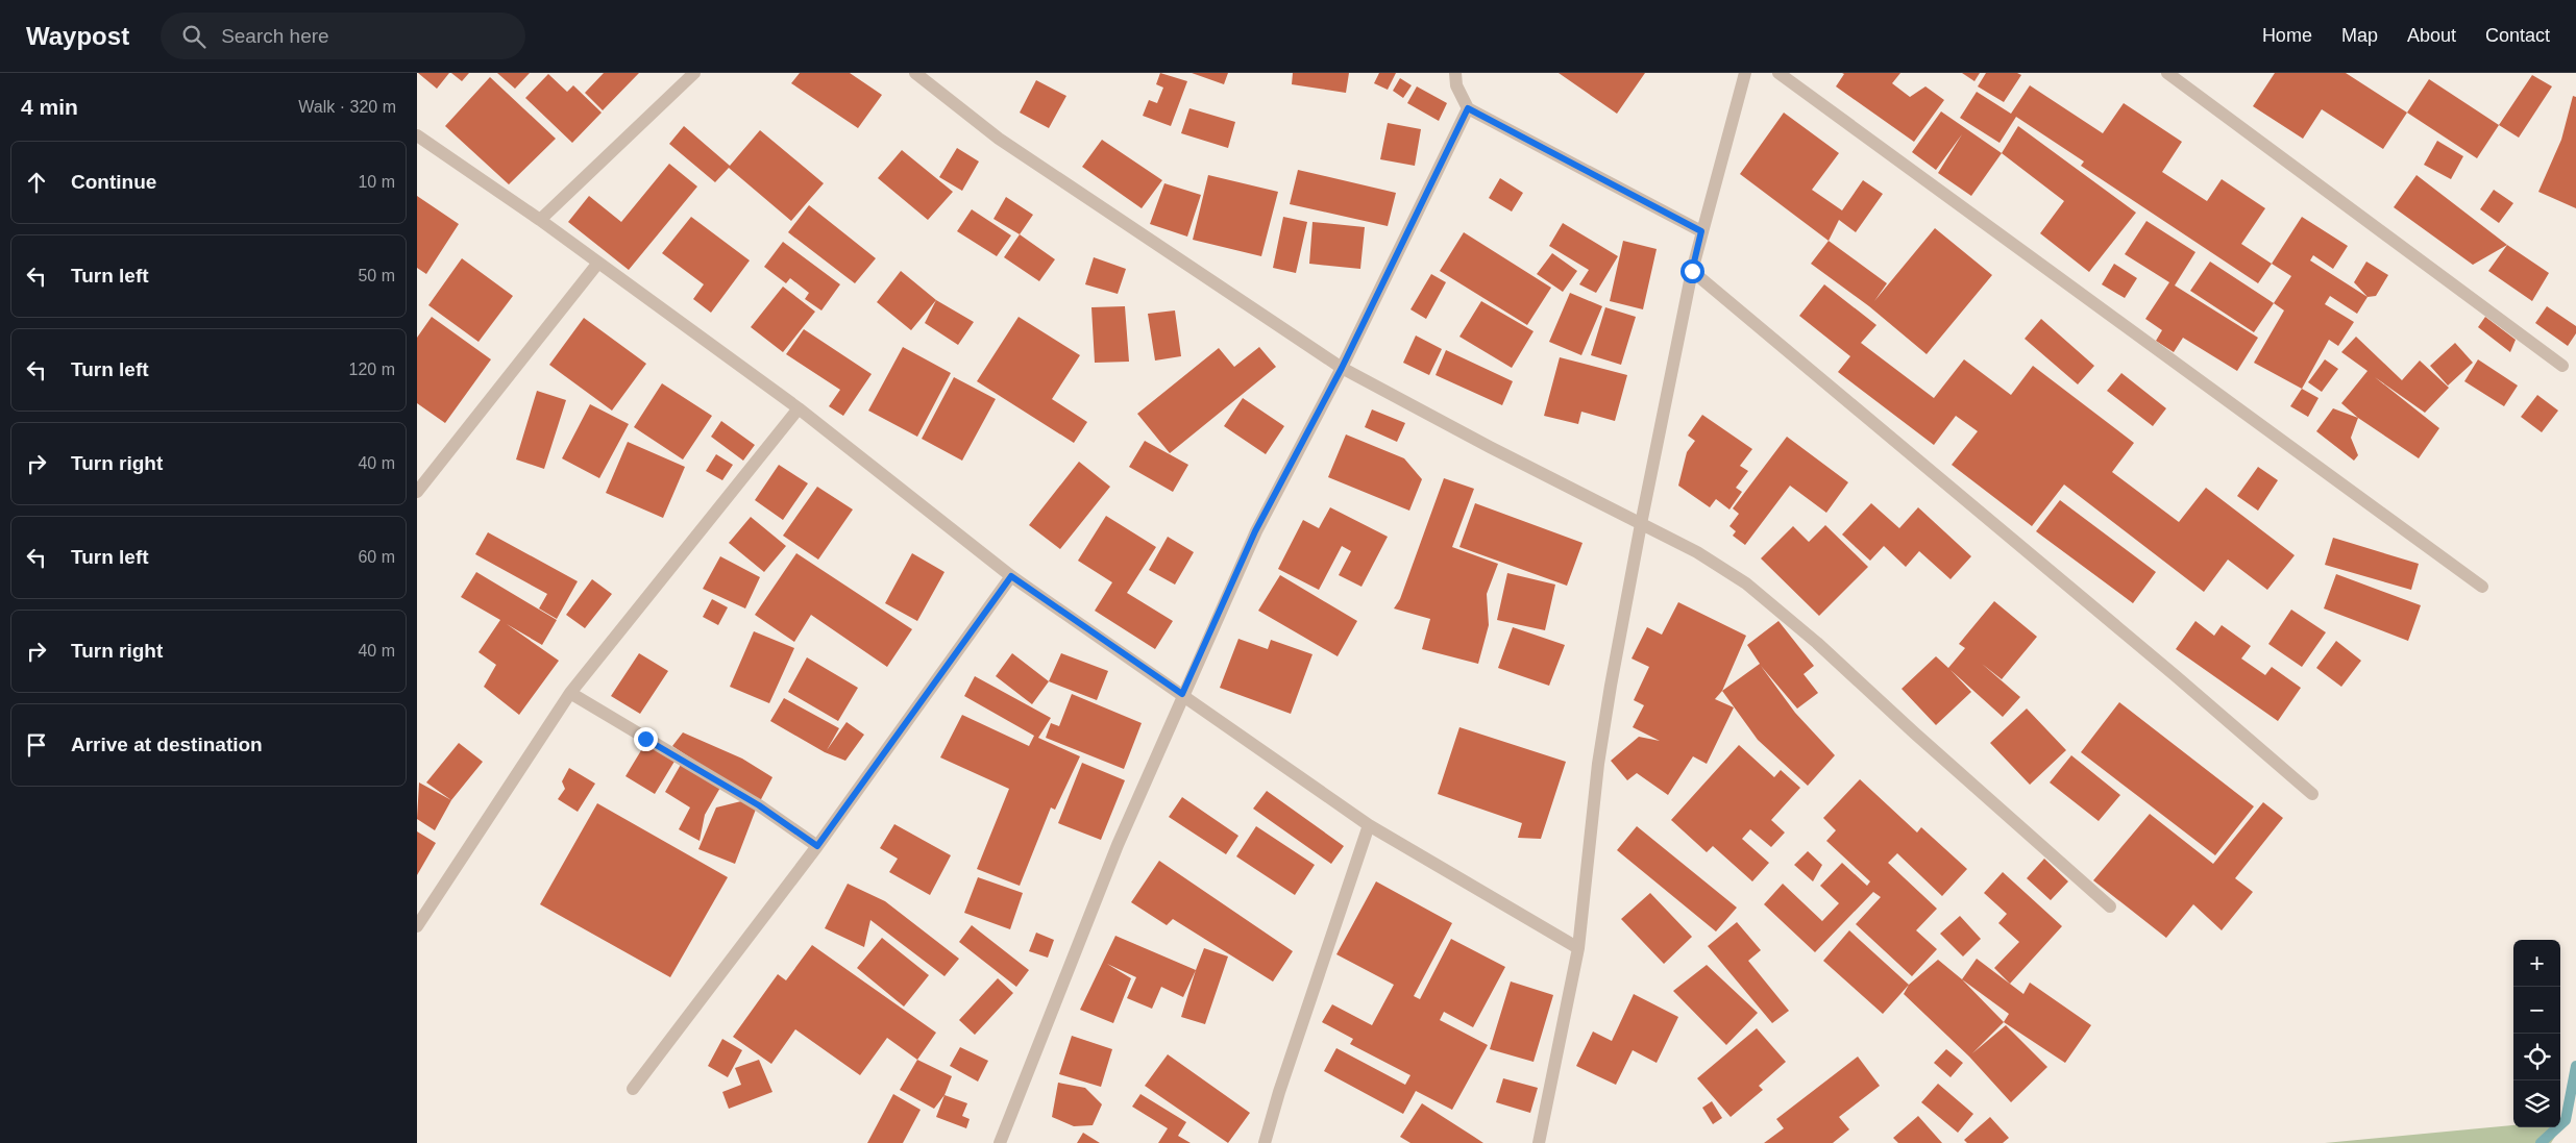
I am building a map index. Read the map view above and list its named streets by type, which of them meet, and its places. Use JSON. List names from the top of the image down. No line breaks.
{"page":{"header":"Waypost","search":"Search here","nav":["Home","Map","About","Contact"],"heading":["4 min","Walk · 320 m"],"list":[["Continue","10 m"],["Turn left","50 m"],["Turn left","120 m"],["Turn right","40 m"],["Turn left","60 m"],["Turn right","40 m"],"Arrive at destination"],"map_buttons":["+","−"]}}
